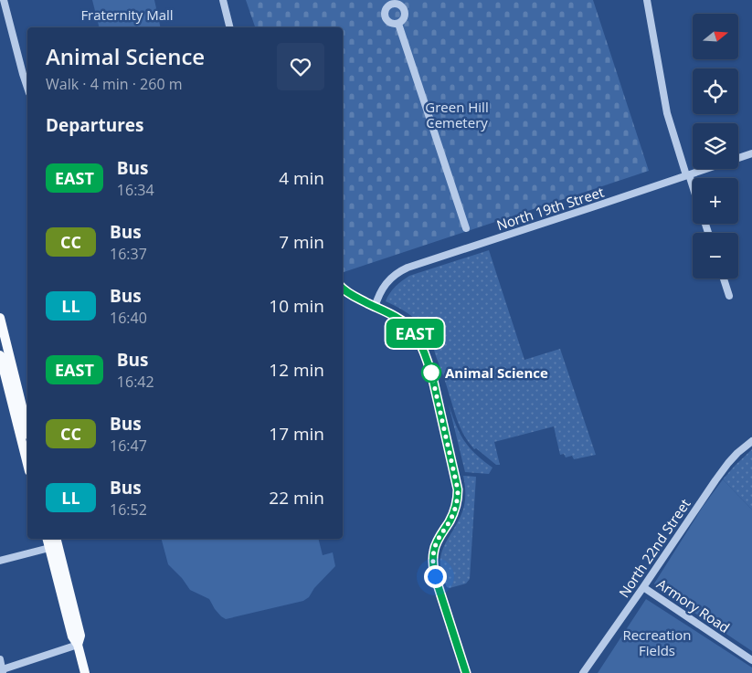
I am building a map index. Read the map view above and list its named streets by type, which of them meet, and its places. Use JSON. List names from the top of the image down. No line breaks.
{"streets":{"street":["North 19th Street","North 22nd Street","Armory Road"]},"crossings":[["North 22nd Street","Armory Road"]],"parks":["Fraternity Mall","Green Hill Cemetery","Recreation Fields"],"places":["Animal Science"],"lines":["bus line EAST"],"north":"right","page":{"on_map":"EAST","map_buttons":["+","−"],"heading":[["Animal Science","Walk · 4 min · 260 m"],"Departures"],"list":[{"mark":"EAST","name":"Bus","note":"16:34","value":"4 min"},{"mark":"CC","name":"Bus","note":"16:37","value":"7 min"},{"mark":"LL","name":"Bus","note":"16:40","value":"10 min"},{"mark":"EAST","name":"Bus","note":"16:42","value":"12 min"},{"mark":"CC","name":"Bus","note":"16:47","value":"17 min"},{"mark":"LL","name":"Bus","note":"16:52","value":"22 min"}]}}
